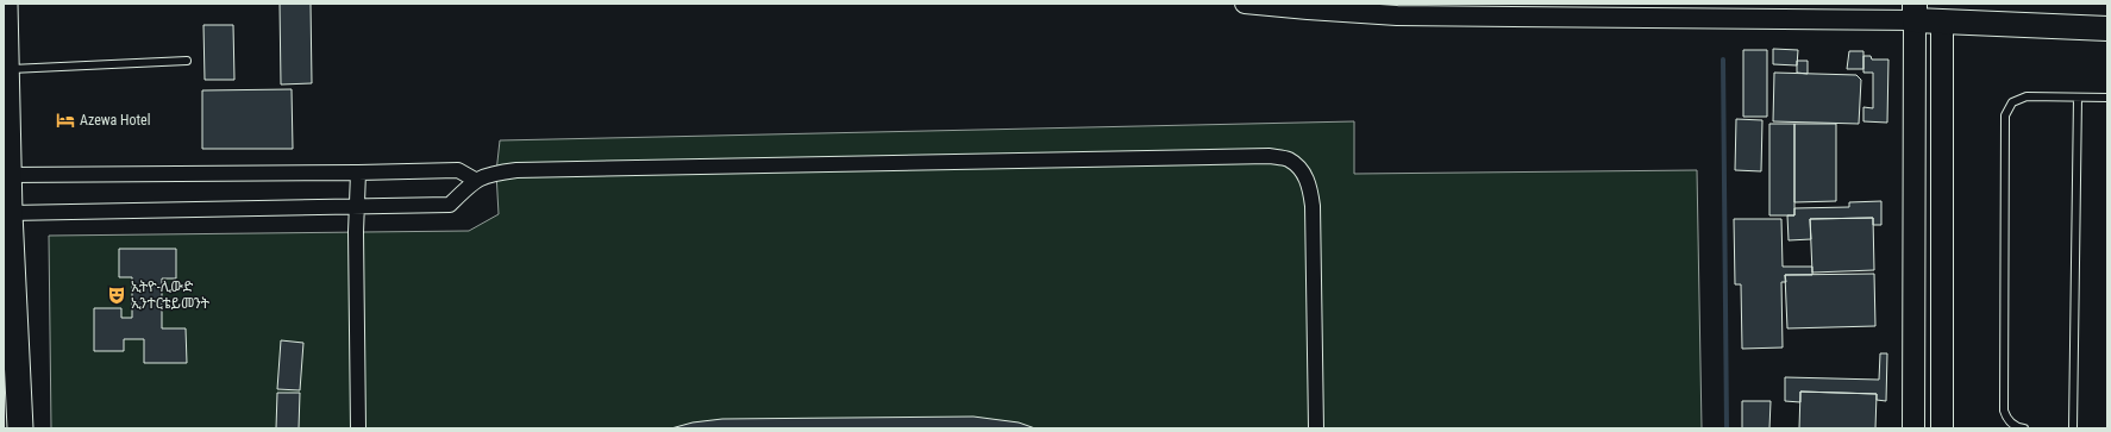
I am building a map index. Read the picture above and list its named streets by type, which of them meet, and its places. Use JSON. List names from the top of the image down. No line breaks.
{"places":{"hotel":["Azewa Hotel"],"theatre":["ኢትዮ-ሊውድ ኢንተርቴይመንት"]}}
